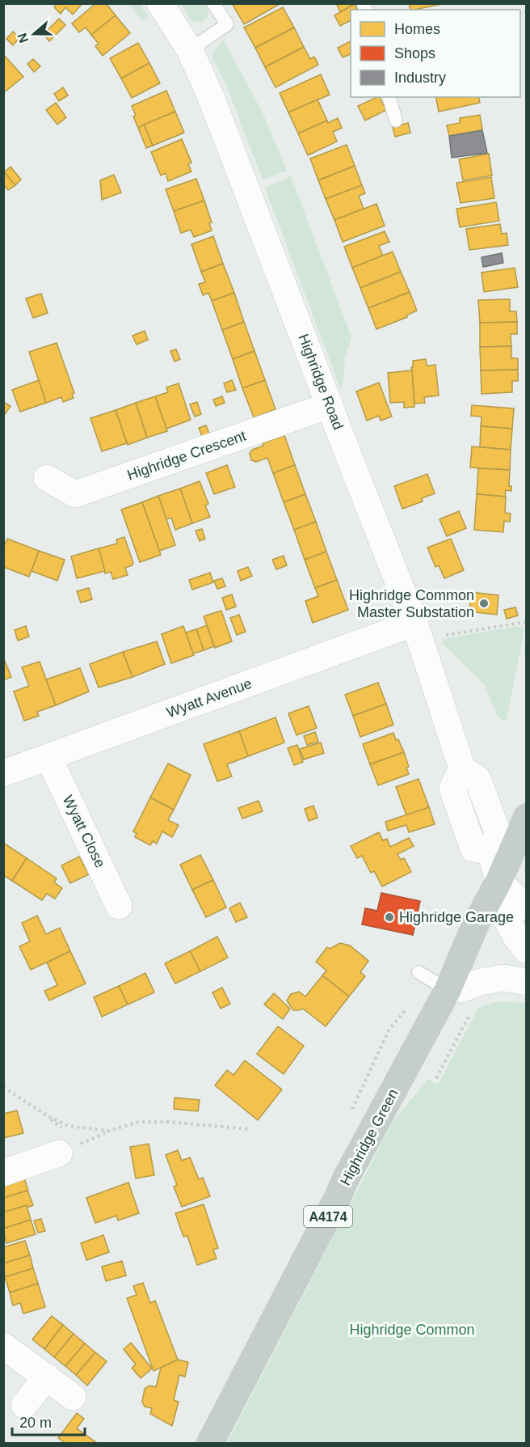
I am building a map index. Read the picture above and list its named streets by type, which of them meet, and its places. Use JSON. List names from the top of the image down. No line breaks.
{"streets":{"highway":["Highridge Green","A4174"],"street":["Highridge Road","Highridge Crescent","Wyatt Avenue","Wyatt Close"]},"crossings":[["Highridge Road","Highridge Crescent"],["Highridge Road","Wyatt Avenue"],["Highridge Road","Highridge Green"],["Highridge Road","A4174"],["Wyatt Avenue","Wyatt Close"],["Highridge Green","A4174"]],"parks":["Highridge Common"],"places":["Highridge Common Master Substation","Highridge Garage"],"legend":["Homes","Shops","Industry"],"scale_bar":"20 m","north":"left"}
